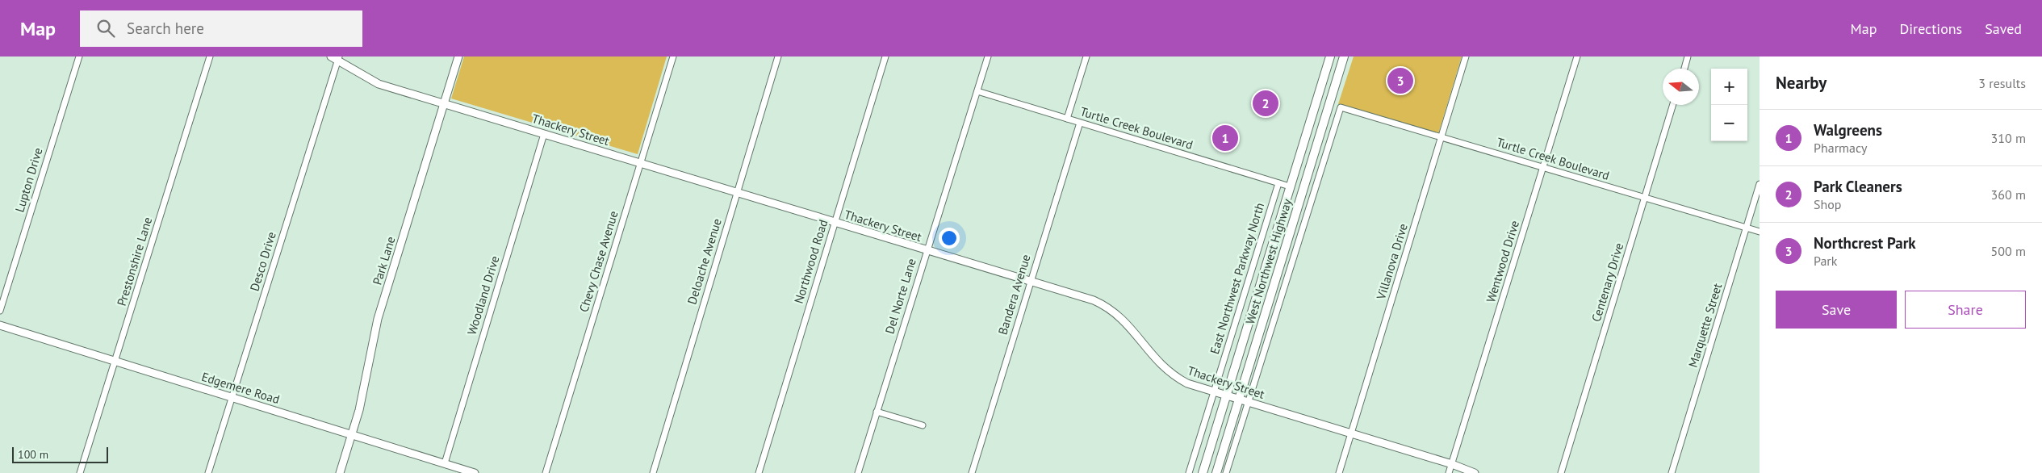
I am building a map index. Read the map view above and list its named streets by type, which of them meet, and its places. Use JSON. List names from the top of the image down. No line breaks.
{"streets":{"main road":["West Northwest Highway"],"street":["Turtle Creek Boulevard","Thackery Street","Lupton Drive","Park Lane","Prestonshire Lane","Desco Drive","Chevy Chase Avenue","Deloache Avenue","Northwood Road","Villanova Drive","Wentwood Drive","East Northwest Parkway North","Centenary Drive","Bandera Avenue","Woodland Drive","Del Norte Lane","Marquette Street","Edgemere Road"]},"crossings":[["Turtle Creek Boulevard","Thackery Street"],["Turtle Creek Boulevard","West Northwest Highway"],["Turtle Creek Boulevard","Villanova Drive"],["Turtle Creek Boulevard","Wentwood Drive"],["Turtle Creek Boulevard","East Northwest Parkway North"],["Turtle Creek Boulevard","Centenary Drive"],["Turtle Creek Boulevard","Bandera Avenue"],["Turtle Creek Boulevard","Del Norte Lane"],["Turtle Creek Boulevard","Marquette Street"],["Thackery Street","Park Lane"],["Thackery Street","Desco Drive"],["Thackery Street","Chevy Chase Avenue"],["Thackery Street","Deloache Avenue"],["Thackery Street","Northwood Road"],["Thackery Street","West Northwest Highway"],["Thackery Street","Villanova Drive"],["Thackery Street","Wentwood Drive"],["Thackery Street","East Northwest Parkway North"],["Thackery Street","Bandera Avenue"],["Thackery Street","Woodland Drive"],["Thackery Street","Del Norte Lane"],["Park Lane","Edgemere Road"],["Prestonshire Lane","Edgemere Road"],["Desco Drive","Edgemere Road"],["Woodland Drive","Edgemere Road"]],"scale_bar":"100 m","north":"left","page":{"header":"Map","search":"Search here","nav":["Map","Directions","Saved"],"heading":["Nearby","3 results"],"pins":["3","2","1"],"map_buttons":["+","−"],"list":[{"mark":"1","name":"Walgreens","note":"Pharmacy","value":"310 m"},{"mark":"2","name":"Park Cleaners","note":"Shop","value":"360 m"},{"mark":"3","name":"Northcrest Park","note":"Park","value":"500 m"}],"buttons":["Save","Share"],"scale":"100 m"}}
